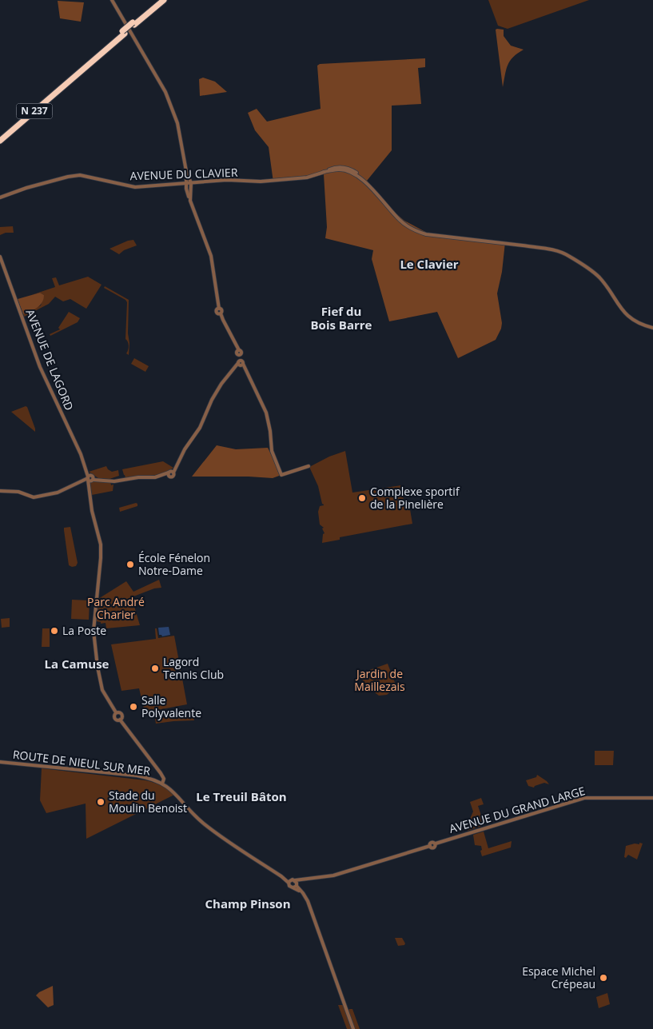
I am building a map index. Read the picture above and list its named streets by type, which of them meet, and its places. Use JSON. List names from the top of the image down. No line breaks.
{"streets":{"highway":["N 237"],"street":["AVENUE DU CLAVIER","AVENUE DE LAGORD","ROUTE DE NIEUL SUR MER","AVENUE DU GRAND LARGE"]},"crossings":[["AVENUE DE LAGORD","ROUTE DE NIEUL SUR MER"],["ROUTE DE NIEUL SUR MER","AVENUE DU GRAND LARGE"]],"districts":["Le Clavier","Fief du Bois Barre","La Camuse","Le Treuil Bâton","Champ Pinson"],"parks":["Parc André Charier","Jardin de Maillezais"],"places":["Complexe sportif de la Pinelière","École Fénelon Notre-Dame","La Poste","Lagord Tennis Club","Salle Polyvalente","Stade du Moulin Benoist","Espace Michel Crépeau"]}
